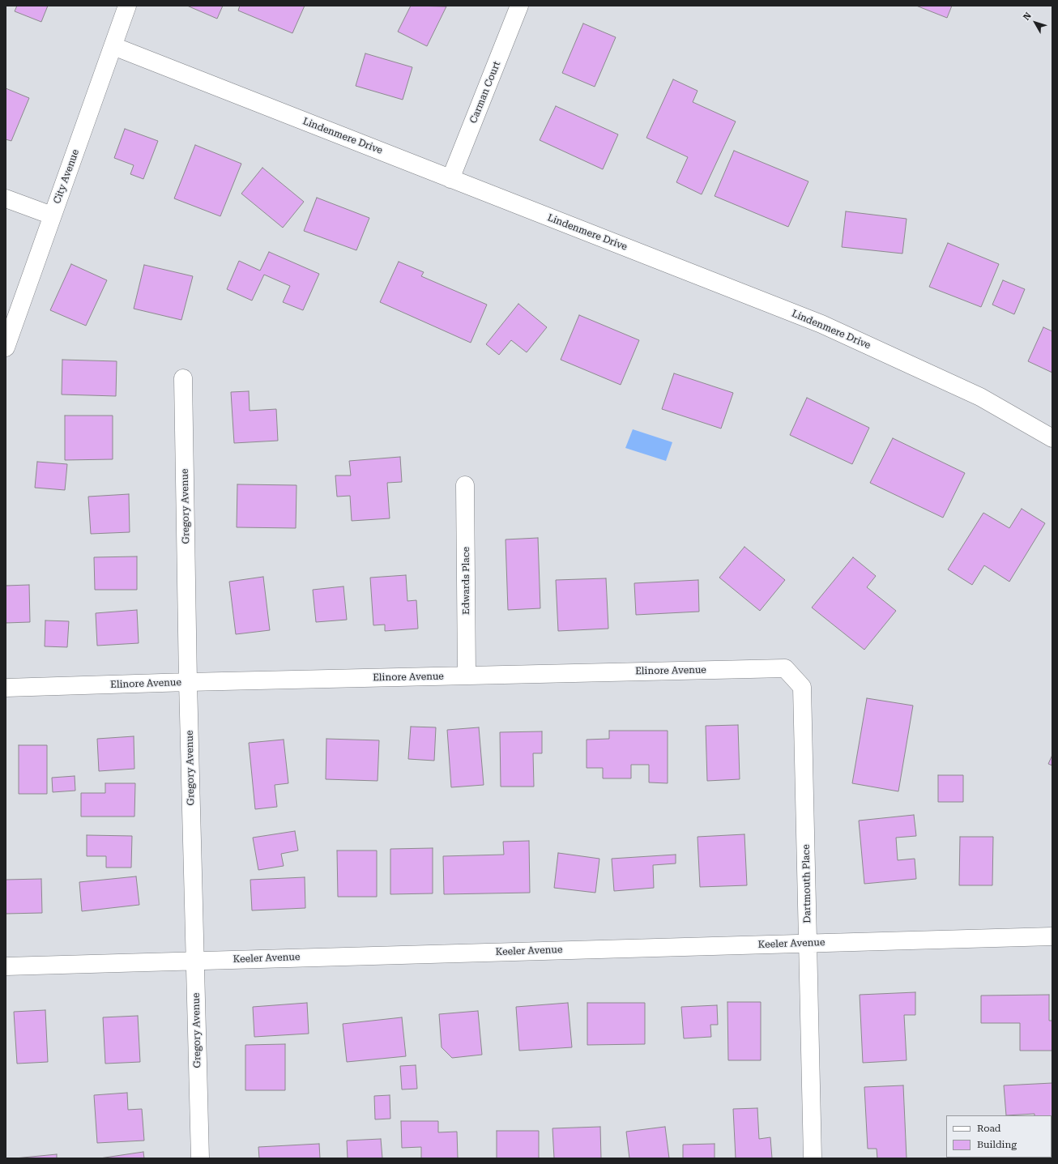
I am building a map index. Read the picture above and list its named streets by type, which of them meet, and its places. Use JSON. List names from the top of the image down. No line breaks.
{"streets":{"street":["Carman Court","Lindenmere Drive","City Avenue","Gregory Avenue","Edwards Place","Elinore Avenue","Dartmouth Place","Keeler Avenue"]},"crossings":[["Carman Court","Lindenmere Drive"],["Lindenmere Drive","City Avenue"],["Gregory Avenue","Elinore Avenue"],["Gregory Avenue","Keeler Avenue"],["Edwards Place","Elinore Avenue"],["Elinore Avenue","Dartmouth Place"],["Dartmouth Place","Keeler Avenue"]],"legend":["Road","Building"],"north":"top left"}
